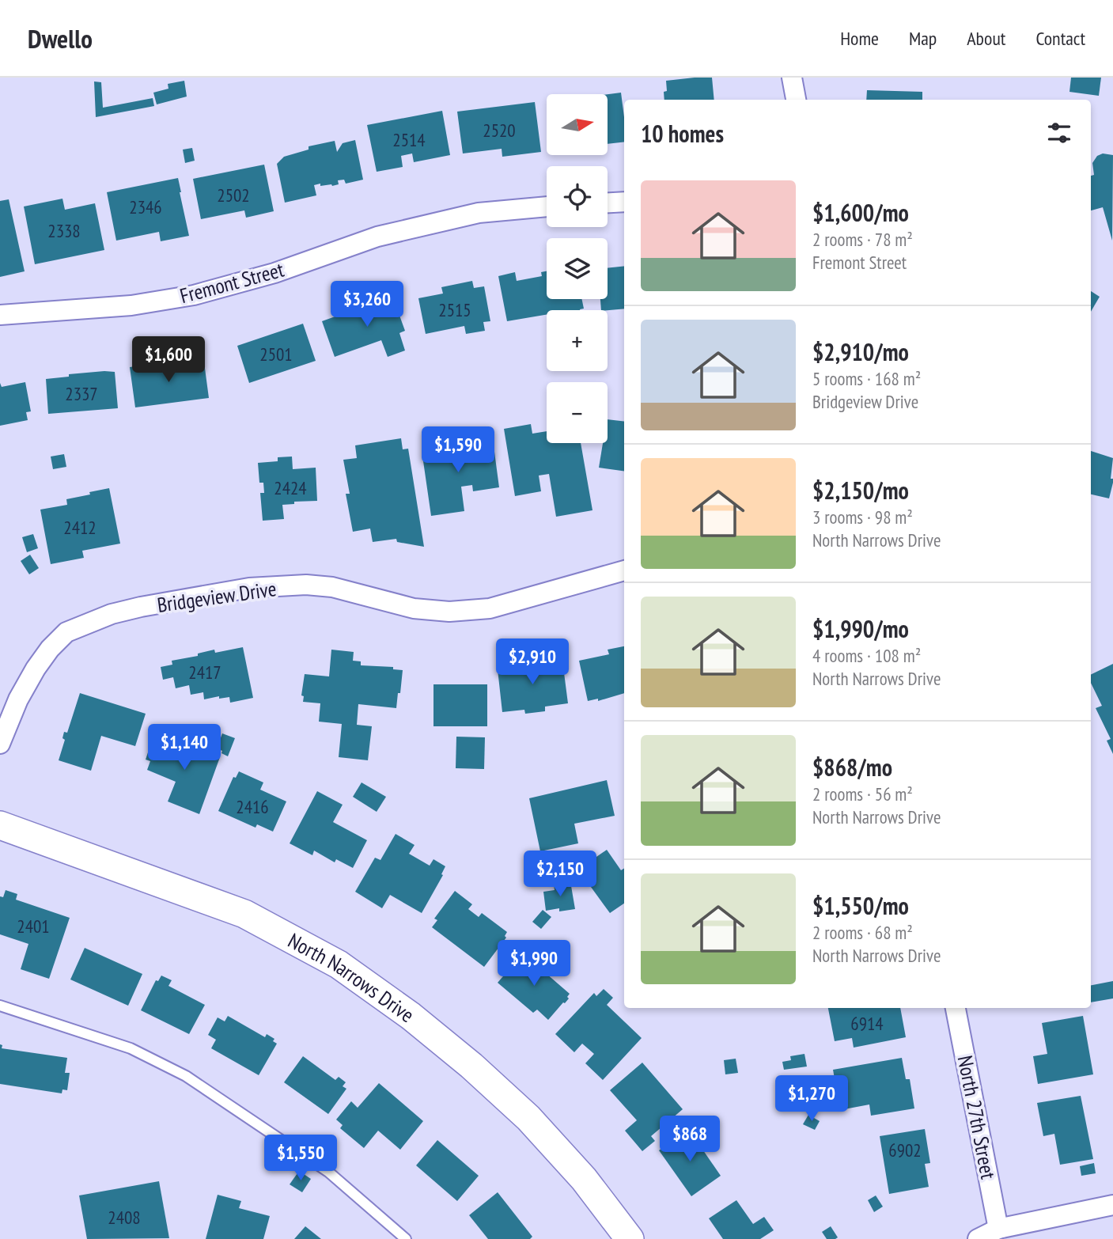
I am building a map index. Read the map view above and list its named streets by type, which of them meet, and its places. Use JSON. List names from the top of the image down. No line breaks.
{"streets":{"main road":["North Narrows Drive"],"street":["Fremont Street","Bridgeview Drive","North 27th Street"]},"house_numbers":["2520","2514","2502","2346","2338","2515","2501","2337","2424","2412","2417","2416","2401","6914","6902","2408"],"north":"right","page":{"header":"Dwello","nav":["Home","Map","About","Contact"],"map_buttons":["+","−"],"heading":"10 homes","list":[{"name":"$1,600/mo","note":"2 rooms · 78 m² · Fremont Street"},{"name":"$2,910/mo","note":"5 rooms · 168 m² · Bridgeview Drive"},{"name":"$2,150/mo","note":"3 rooms · 98 m² · North Narrows Drive"},{"name":"$1,990/mo","note":"4 rooms · 108 m² · North Narrows Drive"},{"name":"$868/mo","note":"2 rooms · 56 m² · North Narrows Drive"},{"name":"$1,550/mo","note":"2 rooms · 68 m² · North Narrows Drive"}],"price":["$3,260","$1,600","$1,590","$2,910","$1,140","$2,150","$1,990","$1,270","$868","$1,550"]}}
